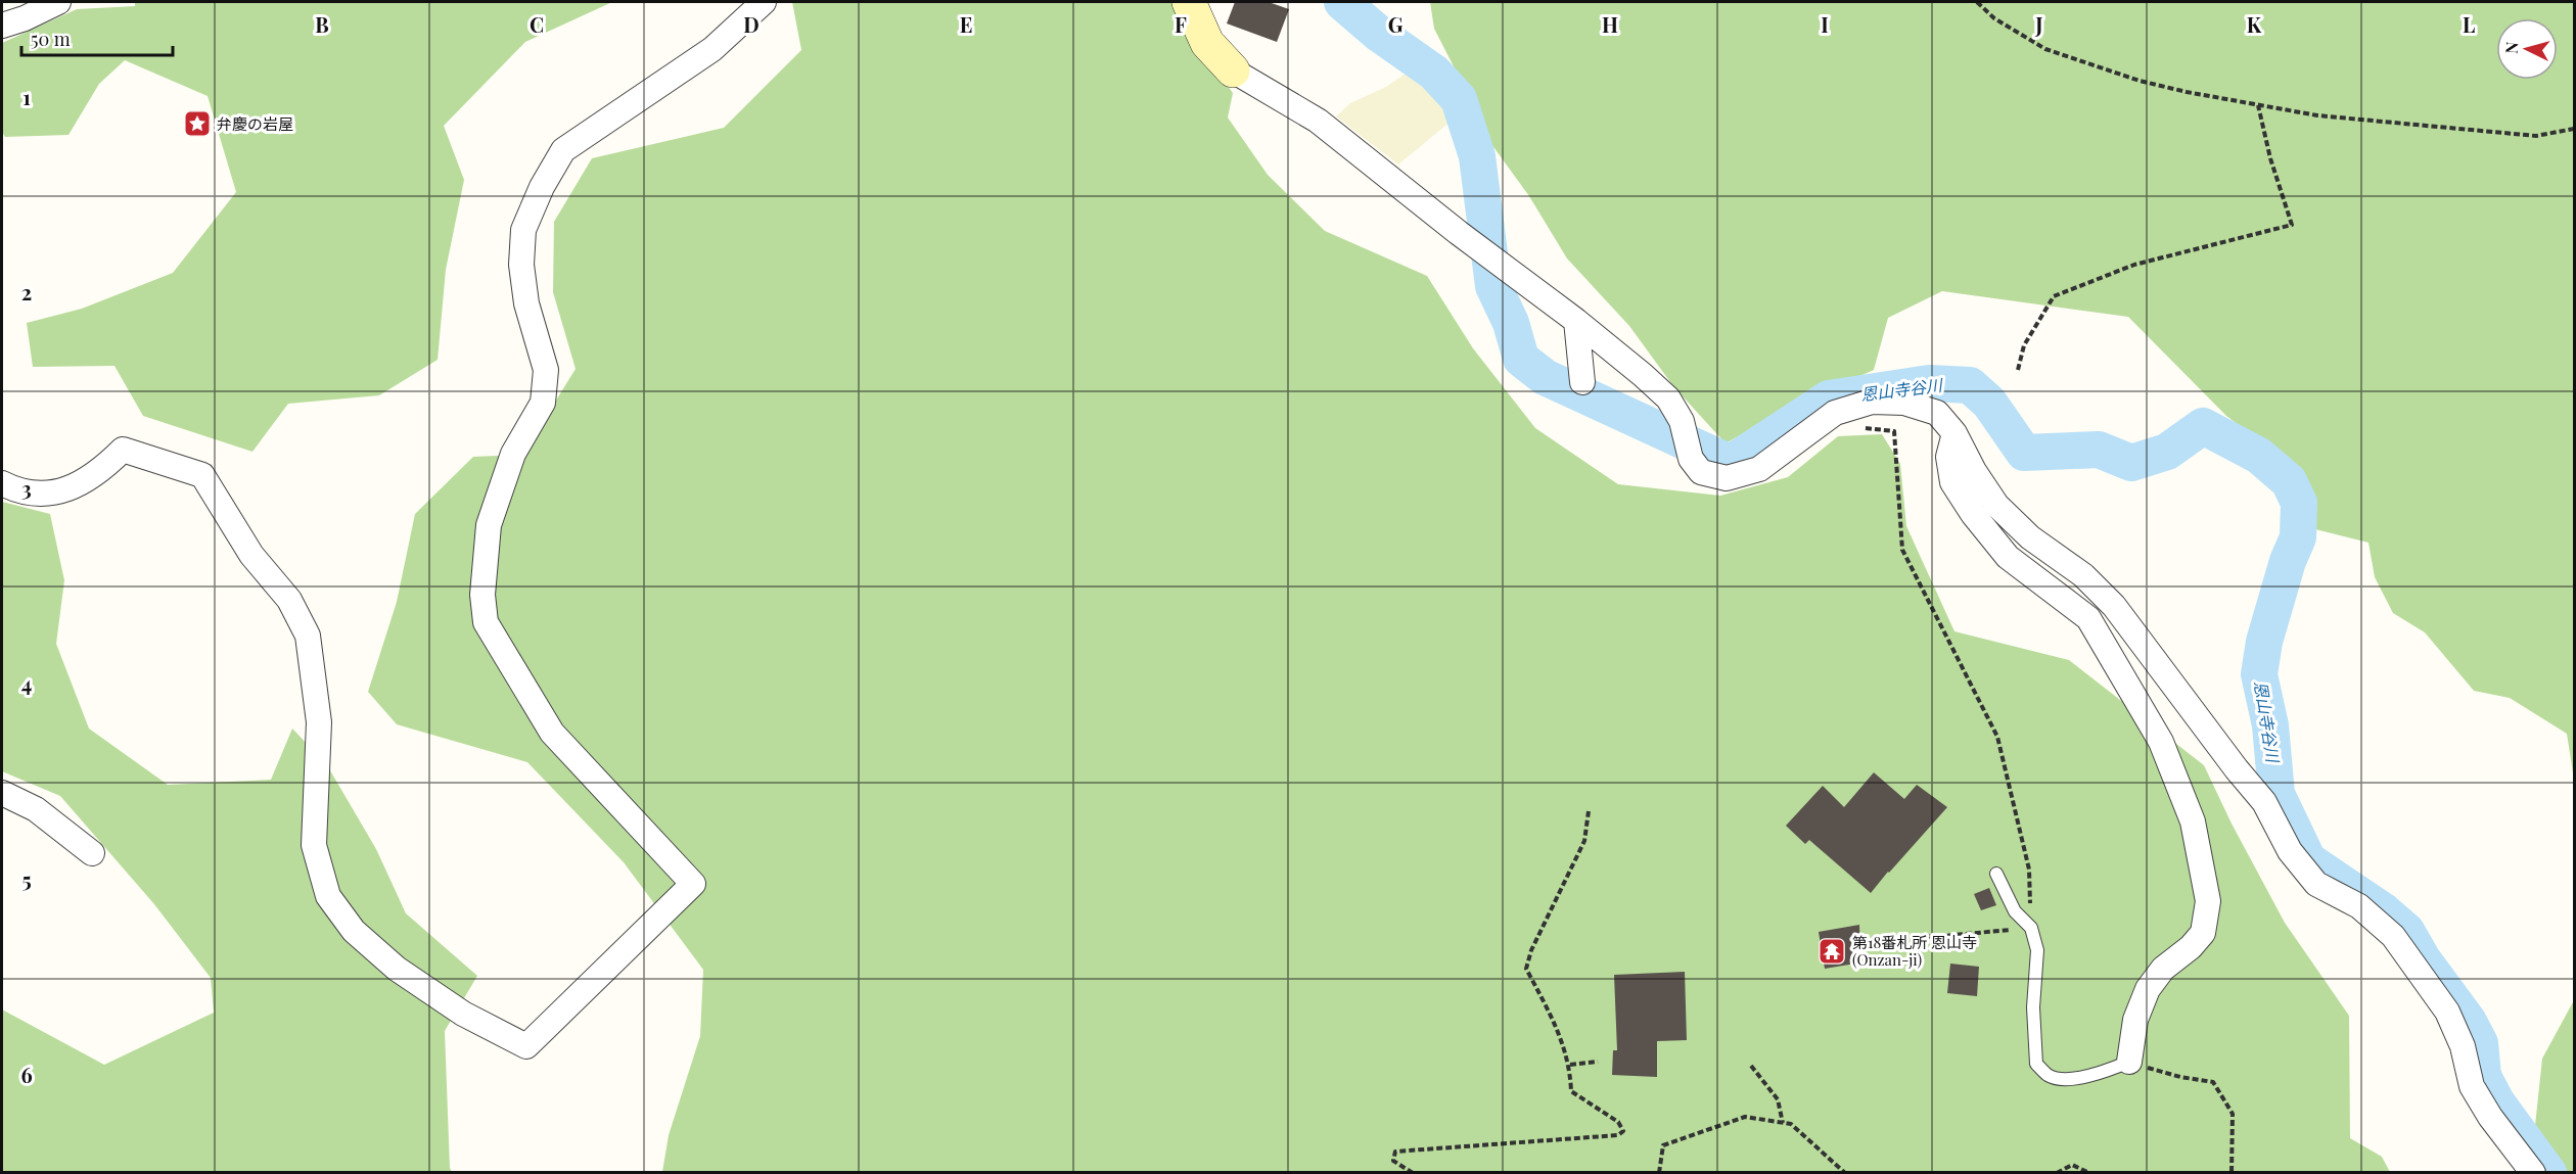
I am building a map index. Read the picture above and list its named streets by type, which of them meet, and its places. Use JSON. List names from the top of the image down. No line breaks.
{"water":["恩山寺谷川"],"places":{"place":["弁慶の岩屋"],"temple":["第18番札所 恩山寺 (Onzan-ji)"]},"scale_bar":"50 m","north":"left","grid":{"columns":["B","C","D","E","F","G","H","I","J","K","L"],"rows":["1","2","3","4","5","6"]}}
